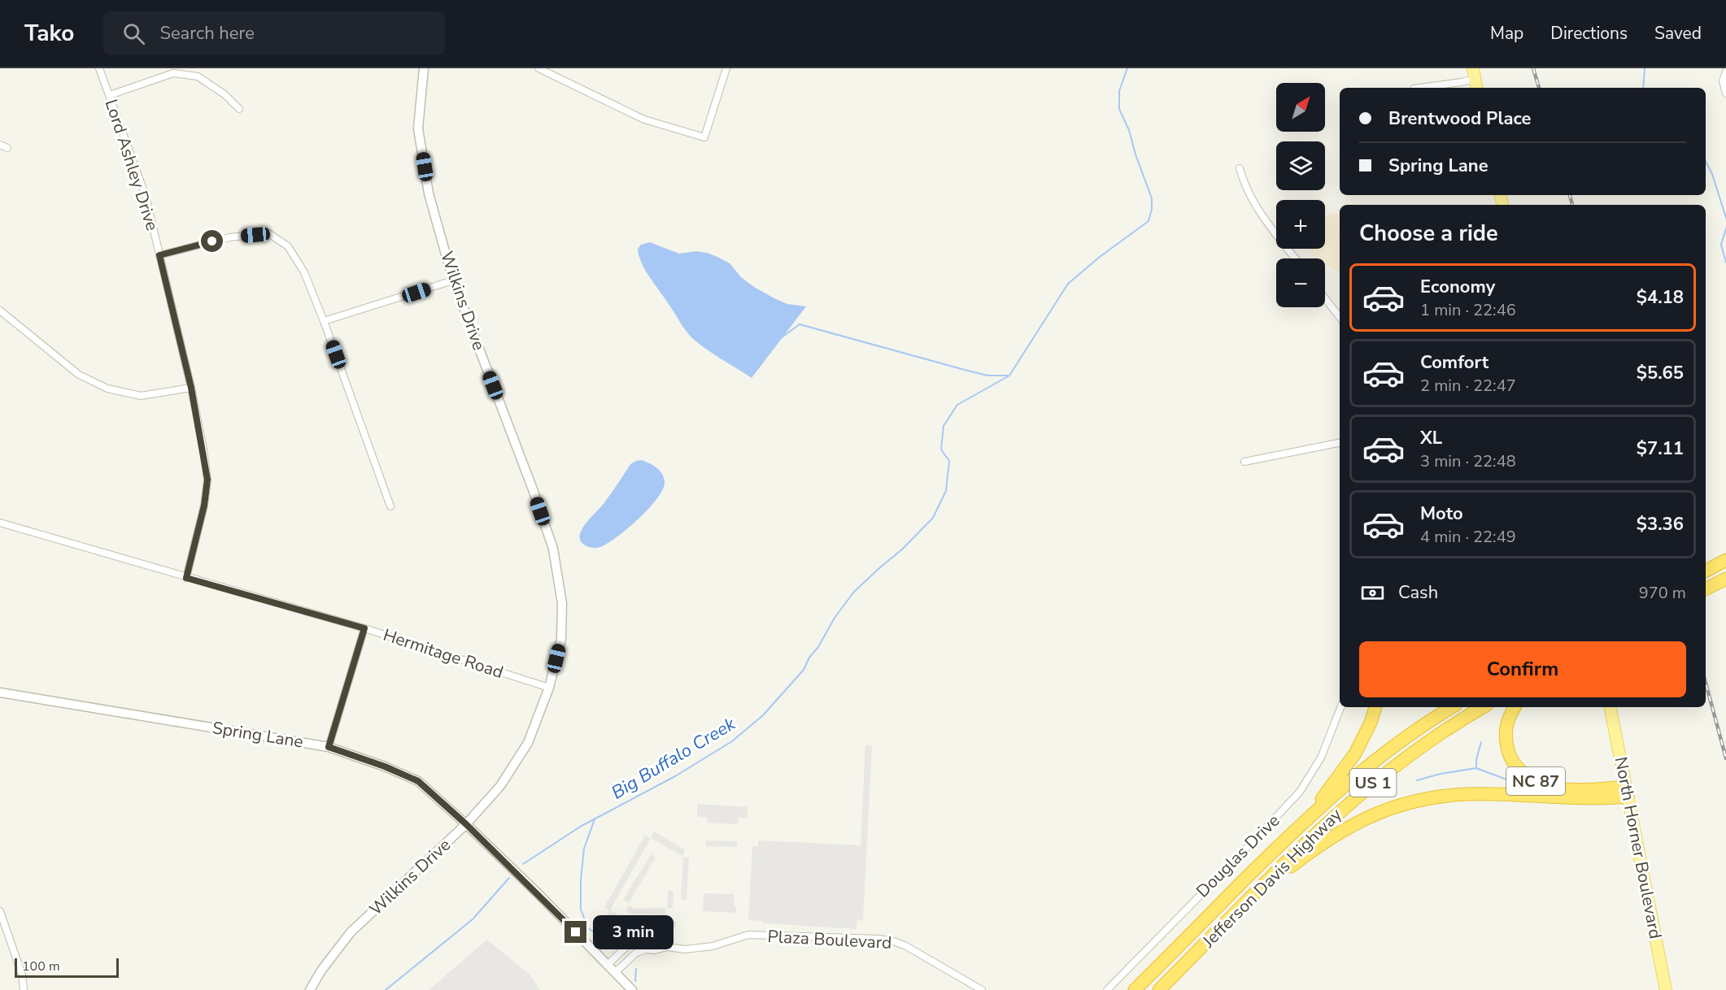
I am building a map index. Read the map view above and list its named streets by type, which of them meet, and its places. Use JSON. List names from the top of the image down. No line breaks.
{"streets":{"highway":["NC 87","US 1","Jefferson Davis Highway"],"main road":["North Horner Boulevard"],"street":["Lord Ashley Drive","Wilkins Drive","Hermitage Road","Spring Lane","Douglas Drive","Plaza Boulevard"]},"crossings":[["Lord Ashley Drive","Hermitage Road"],["Wilkins Drive","Hermitage Road"],["Wilkins Drive","Spring Lane"],["Spring Lane","Plaza Boulevard"],["NC 87","North Horner Boulevard"]],"water":["Big Buffalo Creek"],"scale_bar":"100 m","north":"top right","page":{"header":"Tako","search":"Search here","nav":["Map","Directions","Saved"],"map_buttons":["+","−"],"banner":["Brentwood Place","Spring Lane"],"heading":"Choose a ride","list":[{"name":"Economy","note":"1 min · 22:46","value":"$4.18"},{"name":"Comfort","note":"2 min · 22:47","value":"$5.65"},{"name":"XL","note":"3 min · 22:48","value":"$7.11"},{"name":"Moto","note":"4 min · 22:49","value":"$3.36"}],"pay":["Cash","970 m"],"buttons":"Confirm","bubble":"3 min","scale":"100 m"}}
